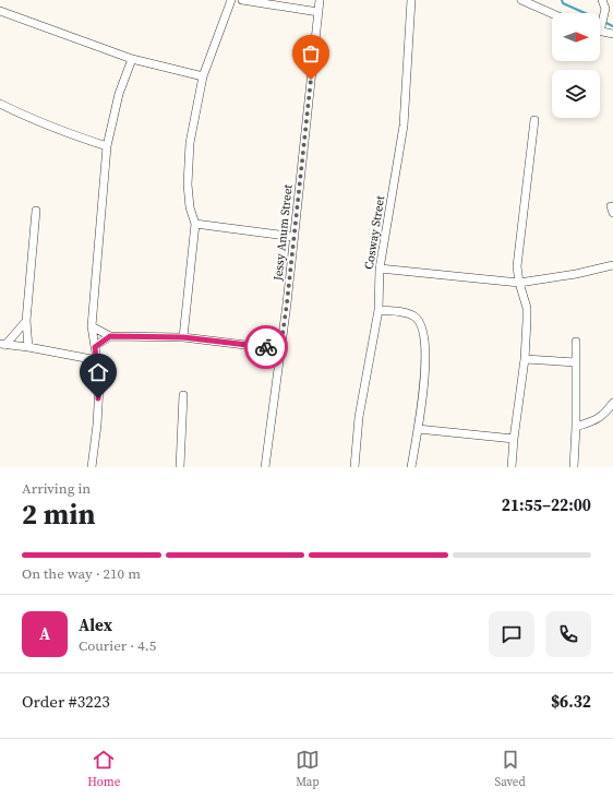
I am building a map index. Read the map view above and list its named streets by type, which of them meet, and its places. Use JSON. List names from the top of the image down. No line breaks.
{"streets":{"street":["Jessy Anum Street","Cosway Street"]},"north":"right","page":{"heading":["2 min","Arriving in","21:55–22:00"],"panel":["Alex","Courier · 4.5","Order #3223","$6.32"],"bar":"On the way · 210 m","round":"A","tabs":["Home","Map","Saved"]}}
